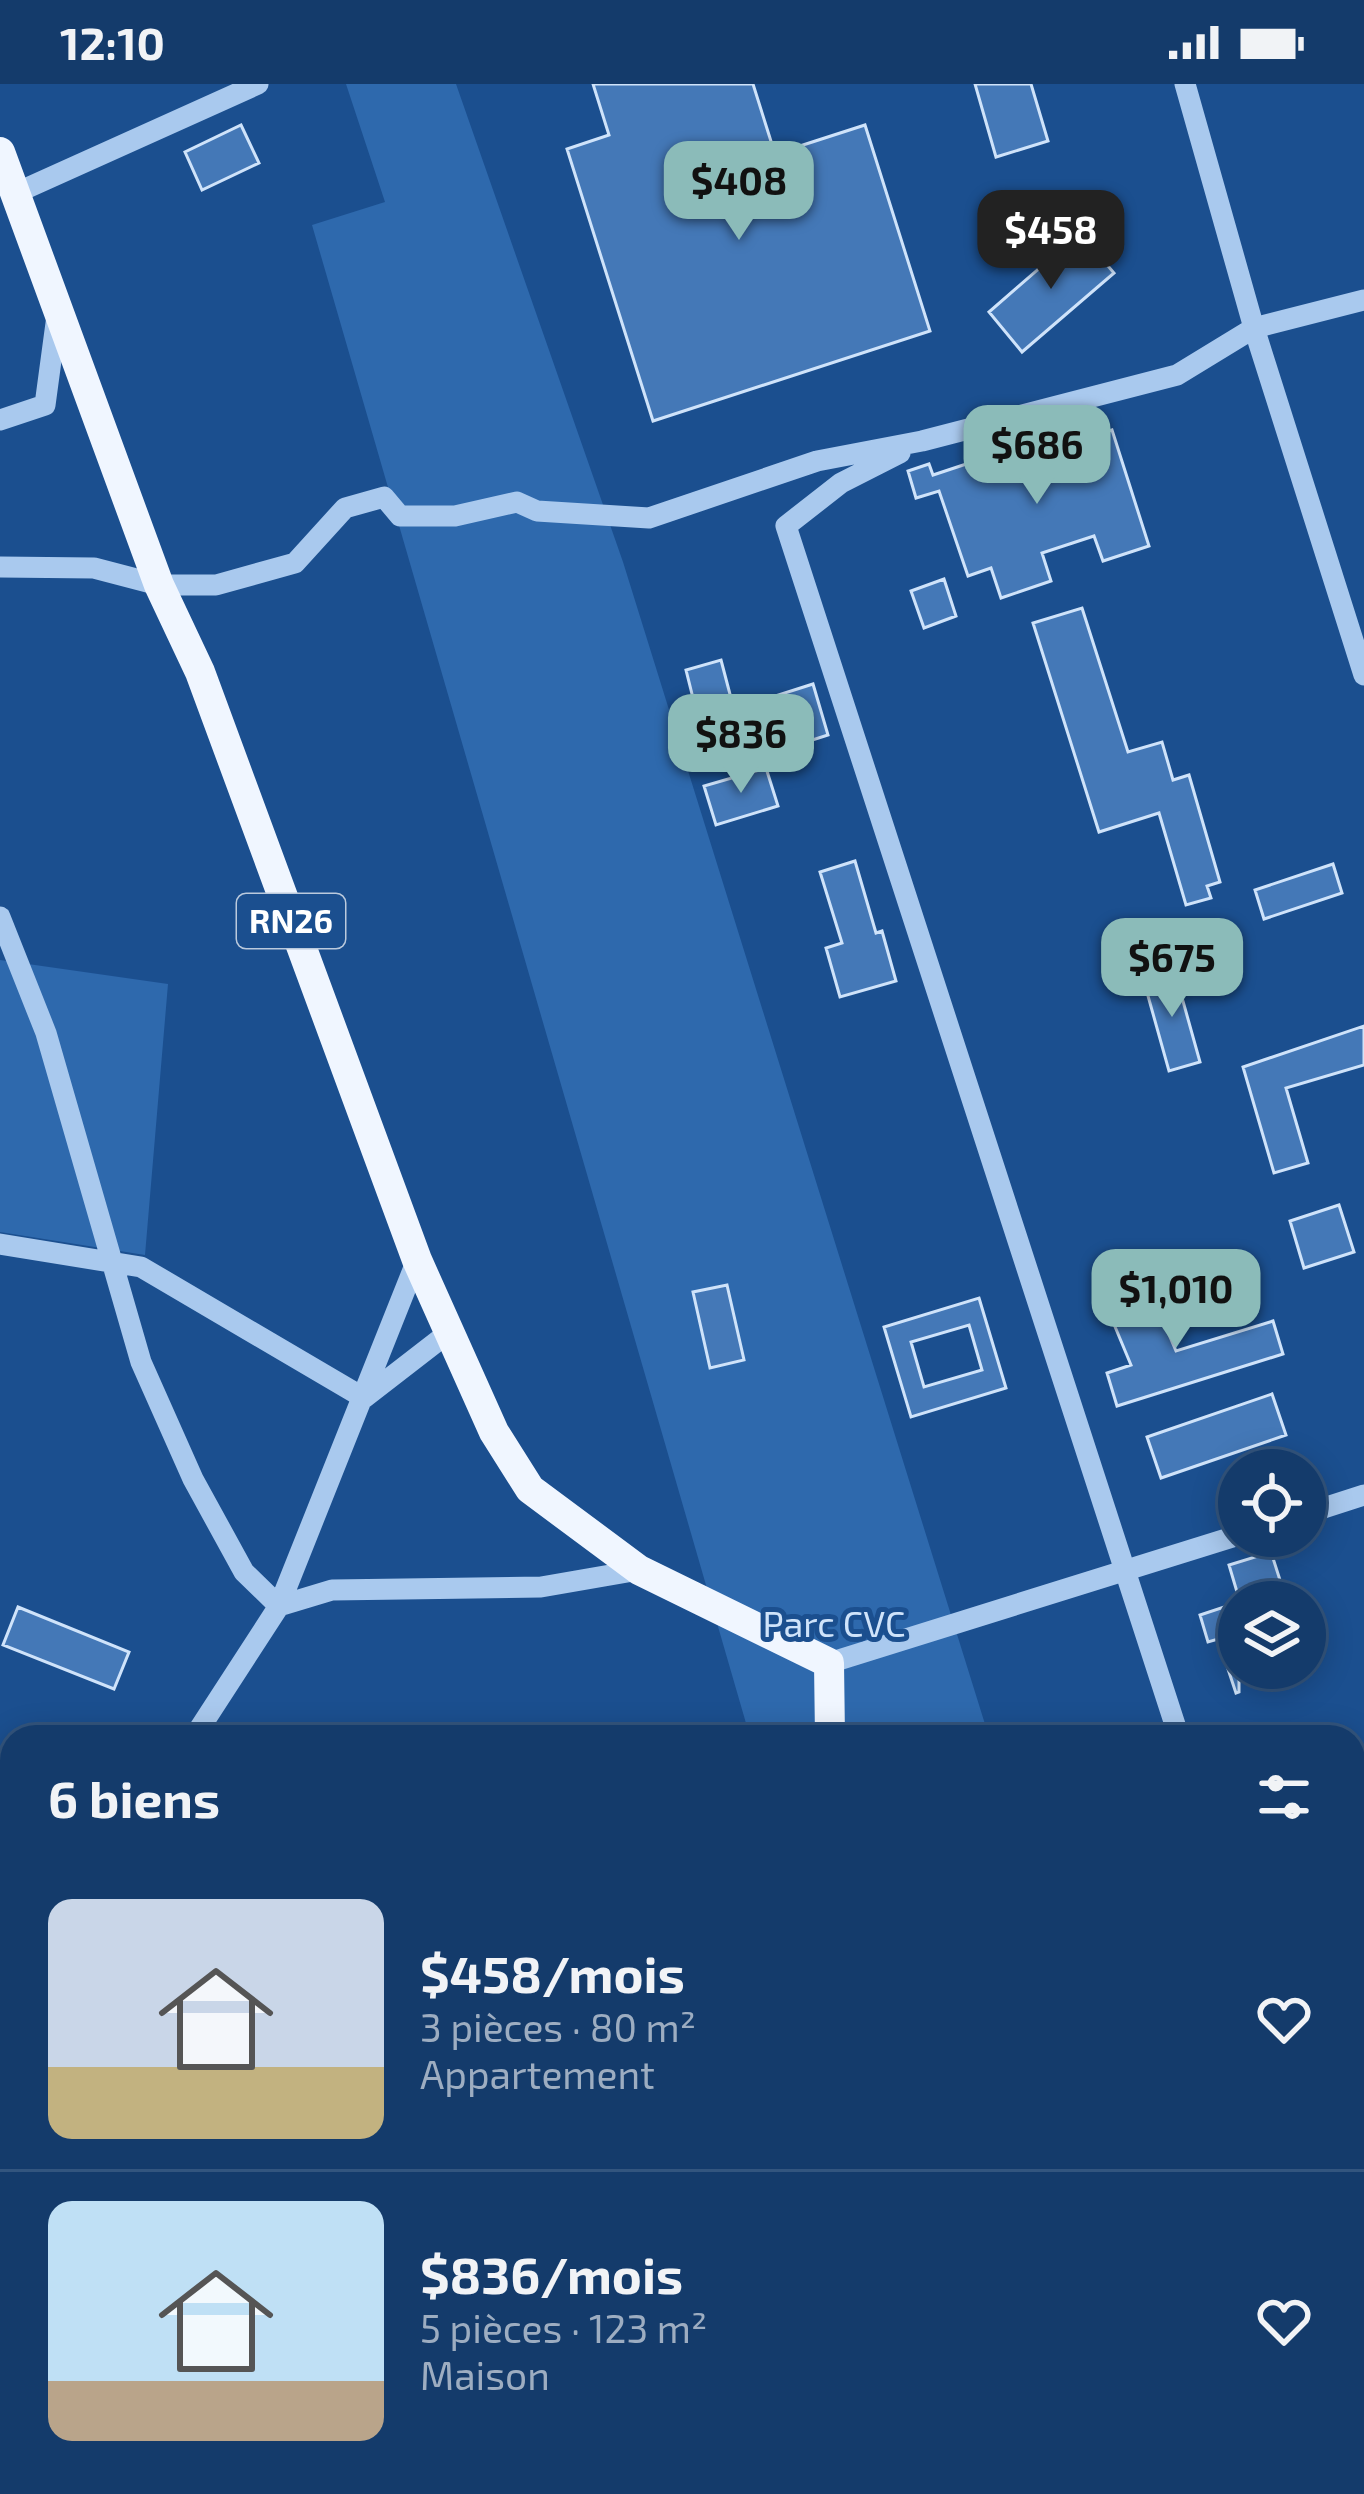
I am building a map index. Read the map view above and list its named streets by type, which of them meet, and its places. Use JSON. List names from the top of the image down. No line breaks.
{"streets":{"main road":["RN26"]},"parks":["Parc CVC"],"page":{"status":"12:10","price":["$408","$458","$686","$836","$675","$1,010"],"heading":"6 biens","list":[{"name":"$458/mois","note":"3 pièces · 80 m² · Appartement"},{"name":"$836/mois","note":"5 pièces · 123 m² · Maison"}]}}
